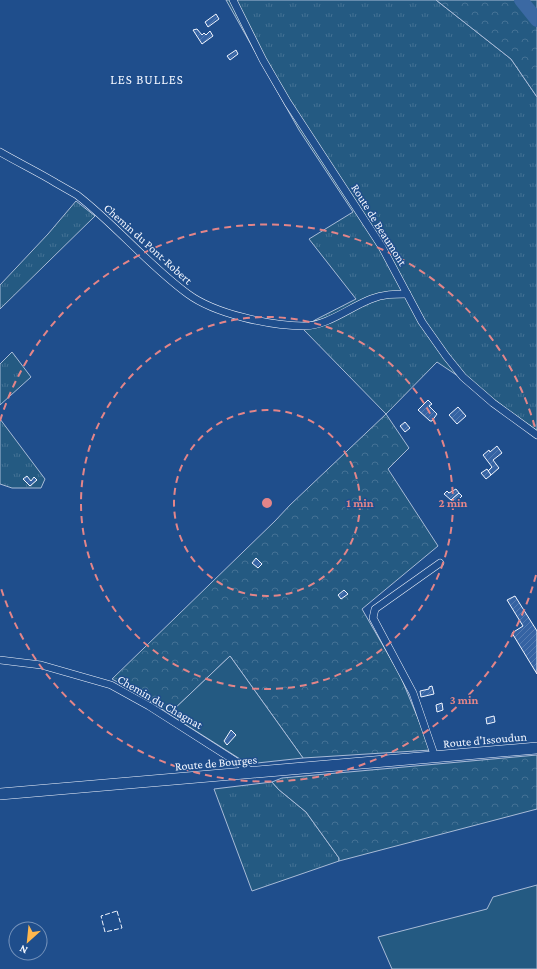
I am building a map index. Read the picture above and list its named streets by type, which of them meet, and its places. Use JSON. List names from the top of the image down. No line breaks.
{"streets":{"main road":["Route d'Issoudun","Route de Bourges"],"street":["Route de Beaumont","Chemin du Pont-Robert","Chemin du Chagnat"]},"crossings":[["Route de Beaumont","Chemin du Pont-Robert"],["Chemin du Chagnat","Route de Bourges"],["Route d'Issoudun","Route de Bourges"]],"districts":["LES BULLES"],"north":"bottom left","rings":["1 min","2 min","3 min"]}
